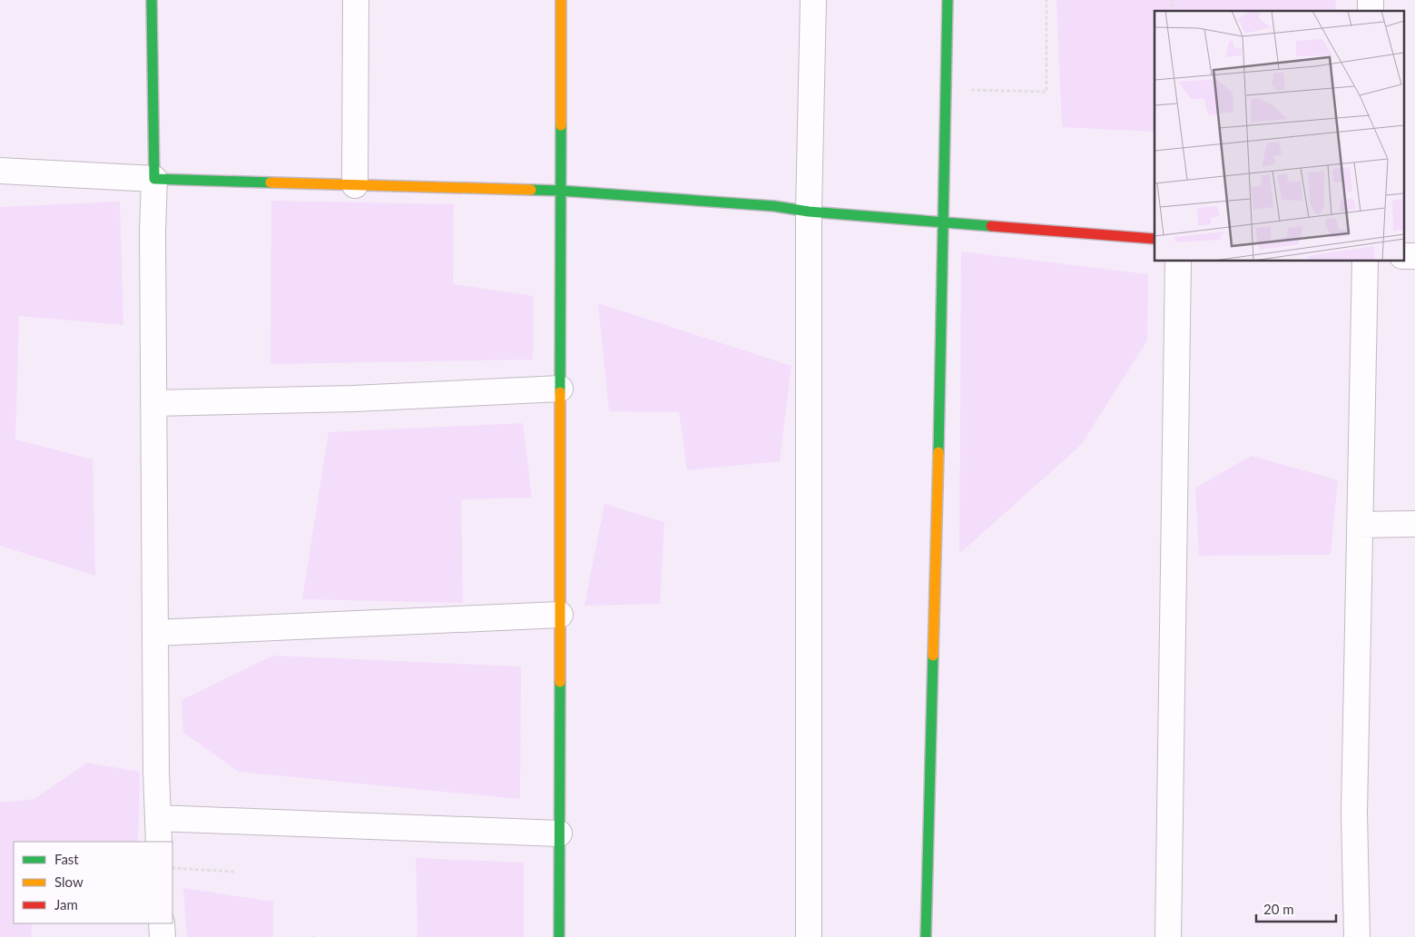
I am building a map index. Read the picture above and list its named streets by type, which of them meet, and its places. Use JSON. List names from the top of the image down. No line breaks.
{"legend":["Fast","Slow","Jam"],"scale_bar":"20 m"}
